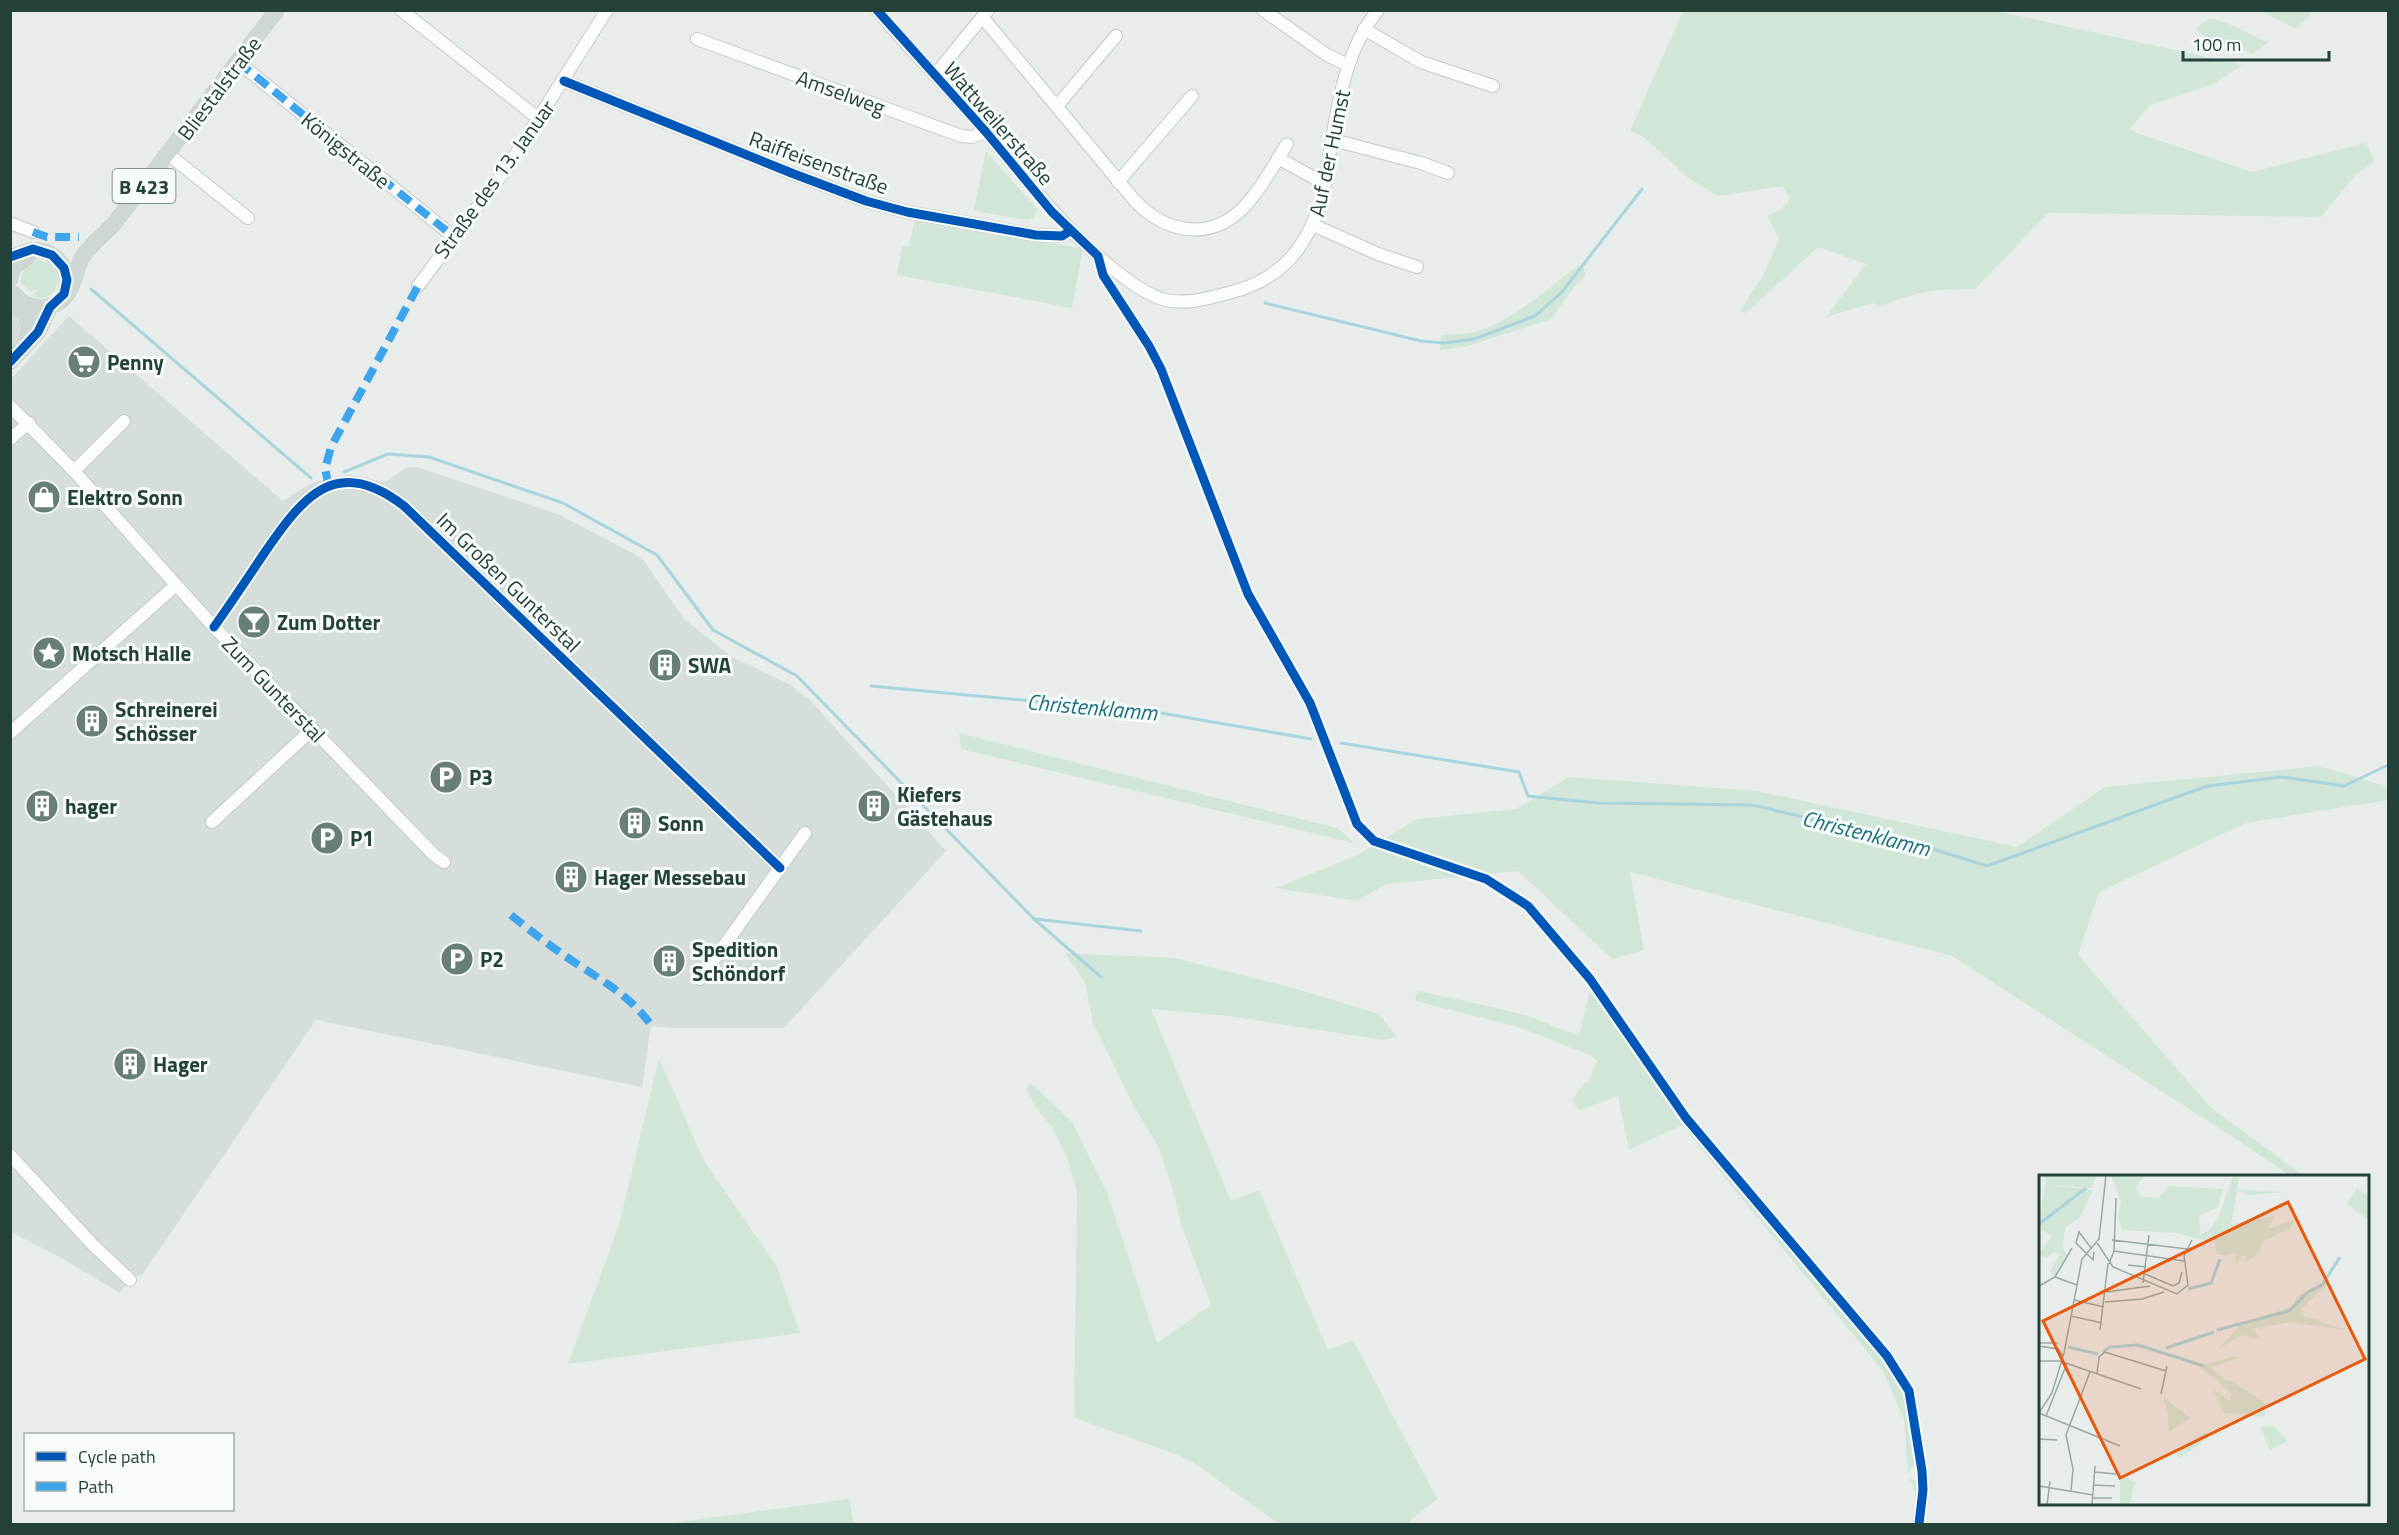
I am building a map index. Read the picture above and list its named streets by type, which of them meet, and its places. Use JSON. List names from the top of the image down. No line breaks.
{"streets":{"main road":["Bliestalstraße","B 423"],"street":["Amselweg","Wattweilerstraße","Königstraße","Auf der Humst","Raiffeisenstraße","Straße des 13. Januar","Im Großen Gunterstal","Zum Gunterstal"]},"crossings":[["Bliestalstraße","Königstraße"],["Bliestalstraße","B 423"],["Amselweg","Wattweilerstraße"],["Wattweilerstraße","Auf der Humst"],["Wattweilerstraße","Raiffeisenstraße"],["Königstraße","Straße des 13. Januar"],["Raiffeisenstraße","Straße des 13. Januar"],["Im Großen Gunterstal","Zum Gunterstal"]],"water":["Christenklamm"],"places":{"supermarket":["Penny"],"shop":["Elektro Sonn"],"bar":["Zum Dotter"],"place":["Motsch Halle"],"building":["SWA","Schreinerei Schösser","hager","Kiefers Gästehaus","Sonn","Hager Messebau","Spedition Schöndorf","Hager"],"parking":["P3","P1","P2"]},"legend":["Cycle path","Path"],"scale_bar":"100 m"}
